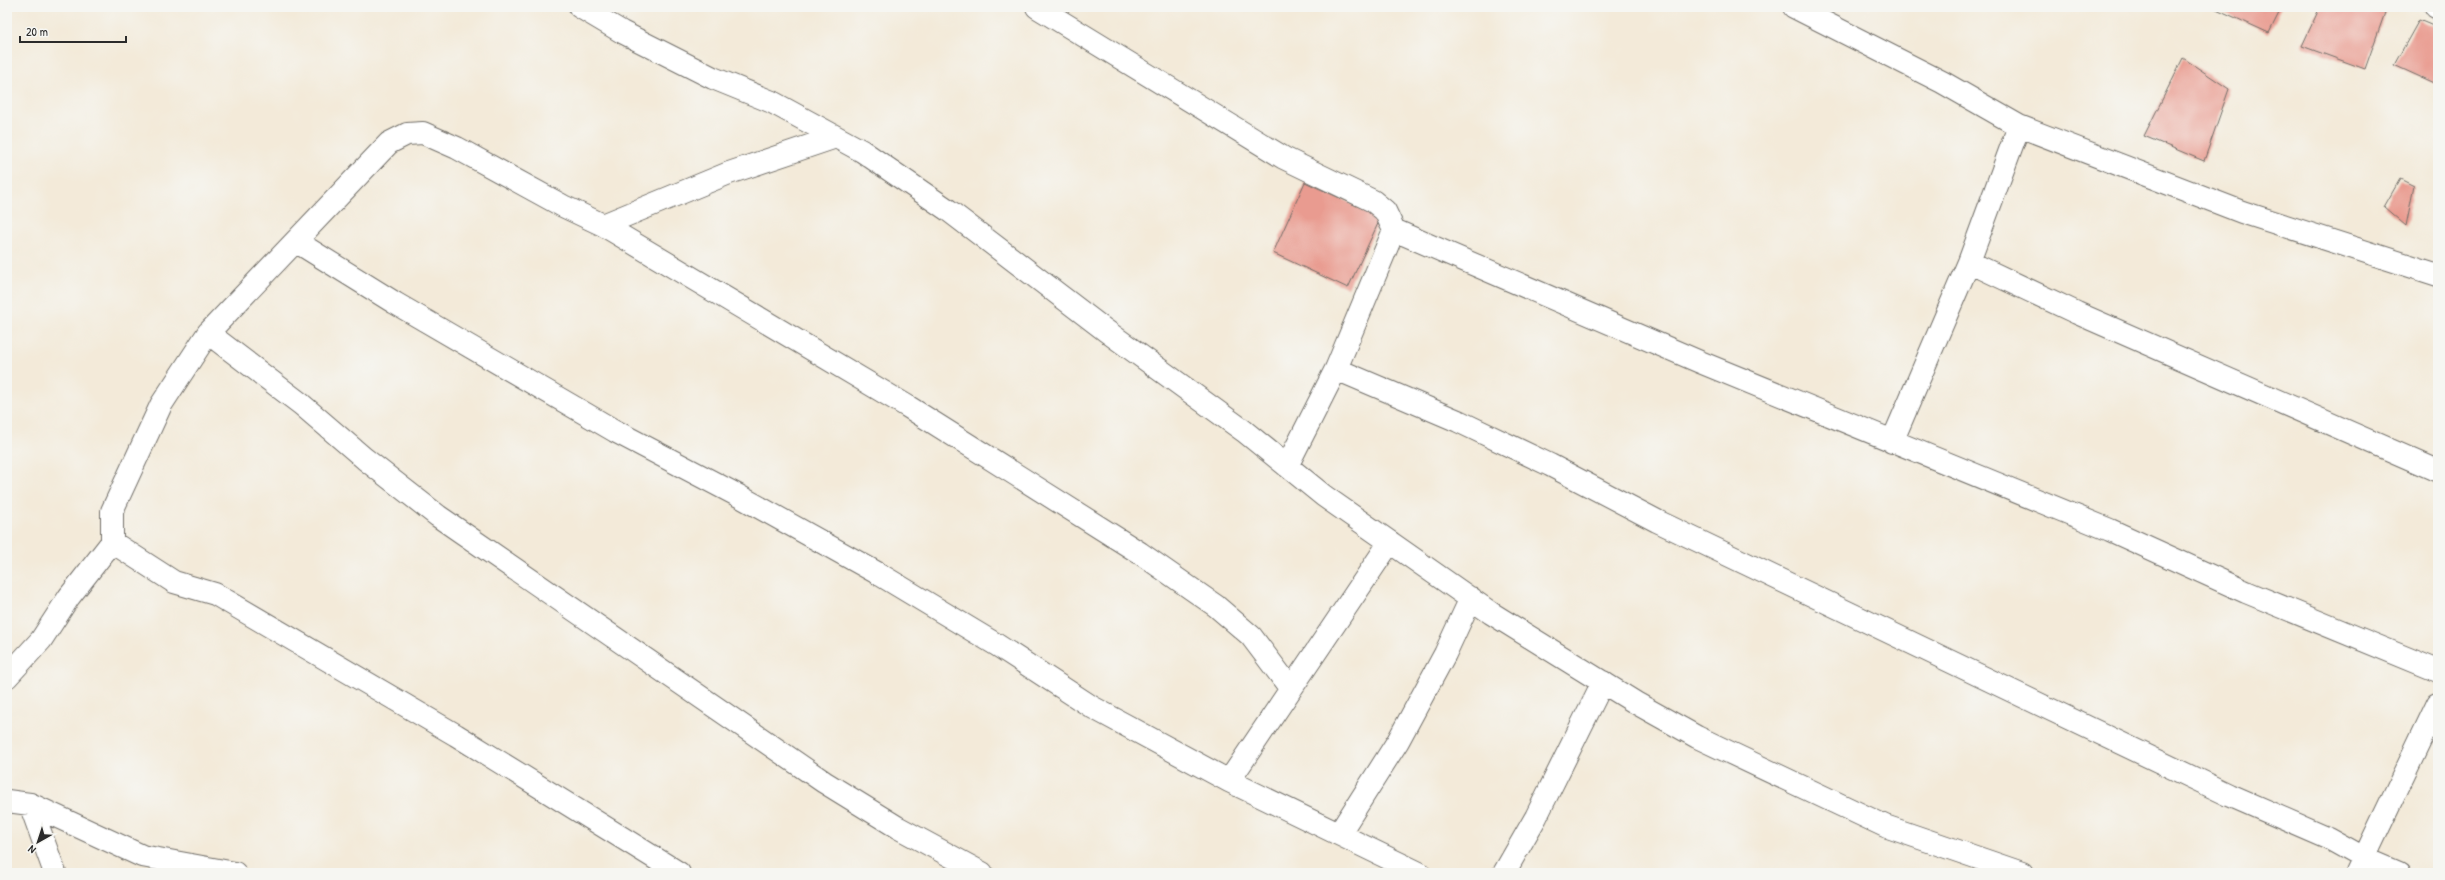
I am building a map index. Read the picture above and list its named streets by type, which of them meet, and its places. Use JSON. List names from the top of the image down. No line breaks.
{"scale_bar":"20 m","north":"bottom left"}
